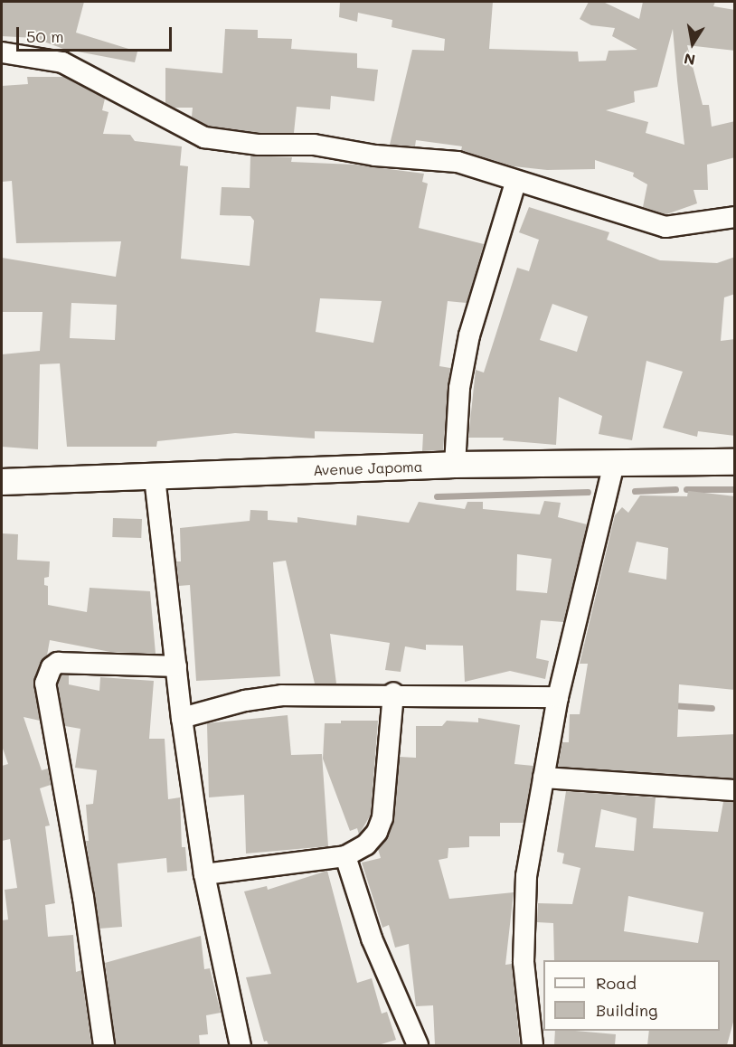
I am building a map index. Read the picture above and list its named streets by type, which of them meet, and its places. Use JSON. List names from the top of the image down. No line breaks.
{"streets":{"main road":["Avenue Japoma"]},"legend":["Road","Building"],"scale_bar":"50 m","north":"bottom"}
